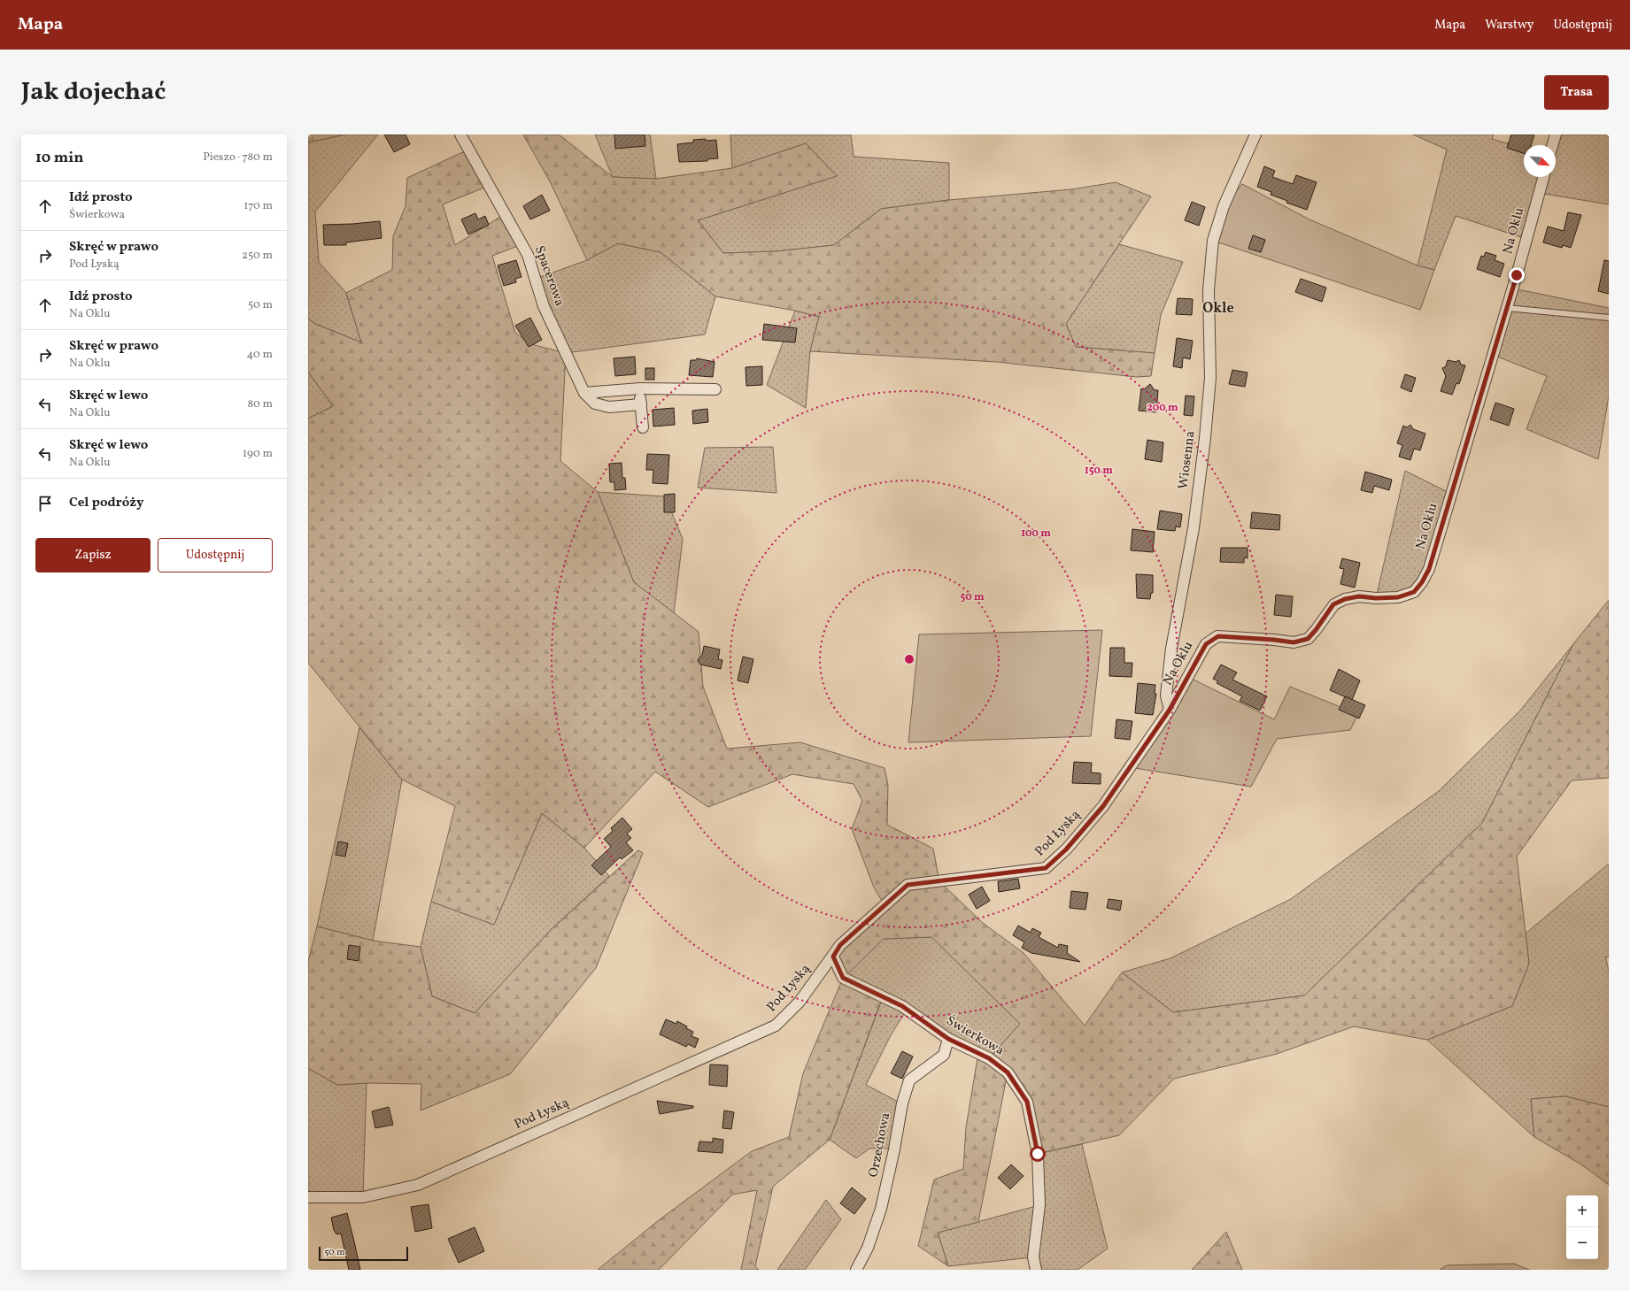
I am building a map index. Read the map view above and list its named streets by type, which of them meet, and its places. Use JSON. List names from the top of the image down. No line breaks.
{"streets":{"street":["Na Oklu","Spacerowa","Wiosenna","Pod Łyską","Świerkowa","Orzechowa"]},"crossings":[["Na Oklu","Wiosenna"],["Na Oklu","Pod Łyską"],["Wiosenna","Pod Łyską"],["Pod Łyską","Świerkowa"],["Świerkowa","Orzechowa"]],"districts":["Okle"],"scale_bar":"50 m","north":"bottom right","page":{"header":"Mapa","nav":["Mapa","Warstwy","Udostępnij"],"title":"Jak dojechać","buttons":["Trasa",["Zapisz","Udostępnij"]],"heading":["10 min","Pieszo · 780 m"],"list":[["Idź prosto","Świerkowa","170 m"],["Skręć w prawo","Pod Łyską","250 m"],["Idź prosto","Na Oklu","50 m"],["Skręć w prawo","Na Oklu","40 m"],["Skręć w lewo","Na Oklu","80 m"],["Skręć w lewo","Na Oklu","190 m"],"Cel podróży"],"map_buttons":["+","−"],"scale":"50 m"},"rings":["200 m","150 m","100 m","50 m"]}
